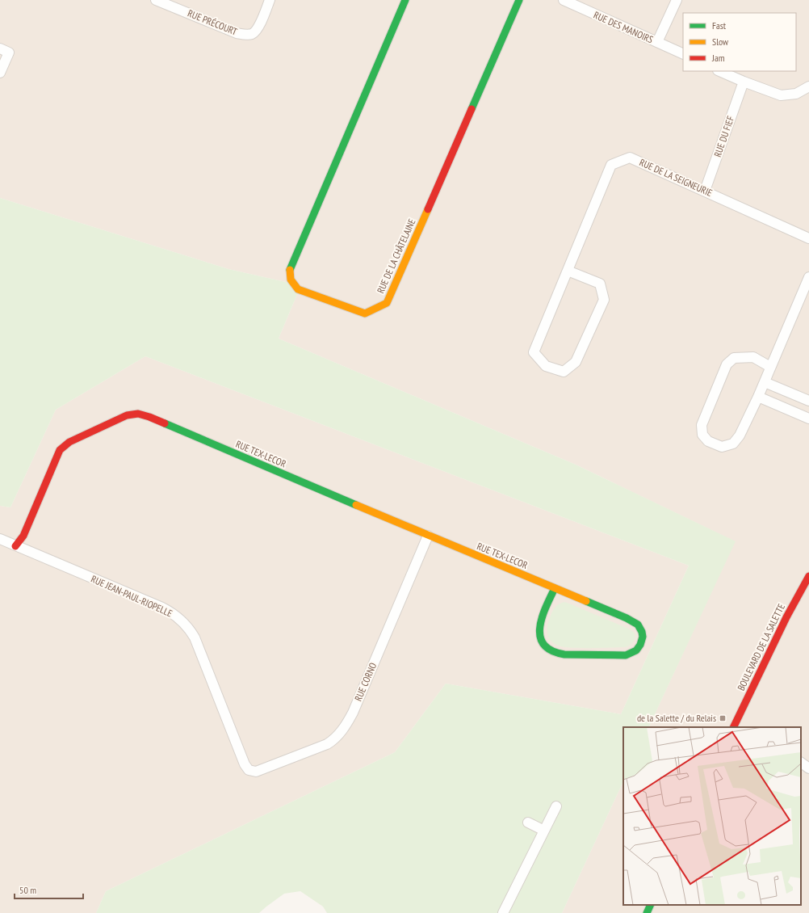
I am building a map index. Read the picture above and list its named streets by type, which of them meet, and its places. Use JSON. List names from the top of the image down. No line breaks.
{"streets":{"street":["RUE PRÉCOURT","RUE DES MANOIRS","RUE DU FIEF","RUE DE LA SEIGNEURIE","RUE DE LA CHÂTELAINE","RUE TEX-LECOR","RUE JEAN-PAUL-RIOPELLE","BOULEVARD DE LA SALETTE","RUE CORNO"]},"crossings":[["RUE DU FIEF","RUE DE LA SEIGNEURIE"],["RUE TEX-LECOR","RUE JEAN-PAUL-RIOPELLE"],["RUE TEX-LECOR","RUE CORNO"],["RUE JEAN-PAUL-RIOPELLE","RUE CORNO"]],"places":{"transit":["de la Salette / du Relais"]},"legend":["Fast","Slow","Jam"],"scale_bar":"50 m"}
